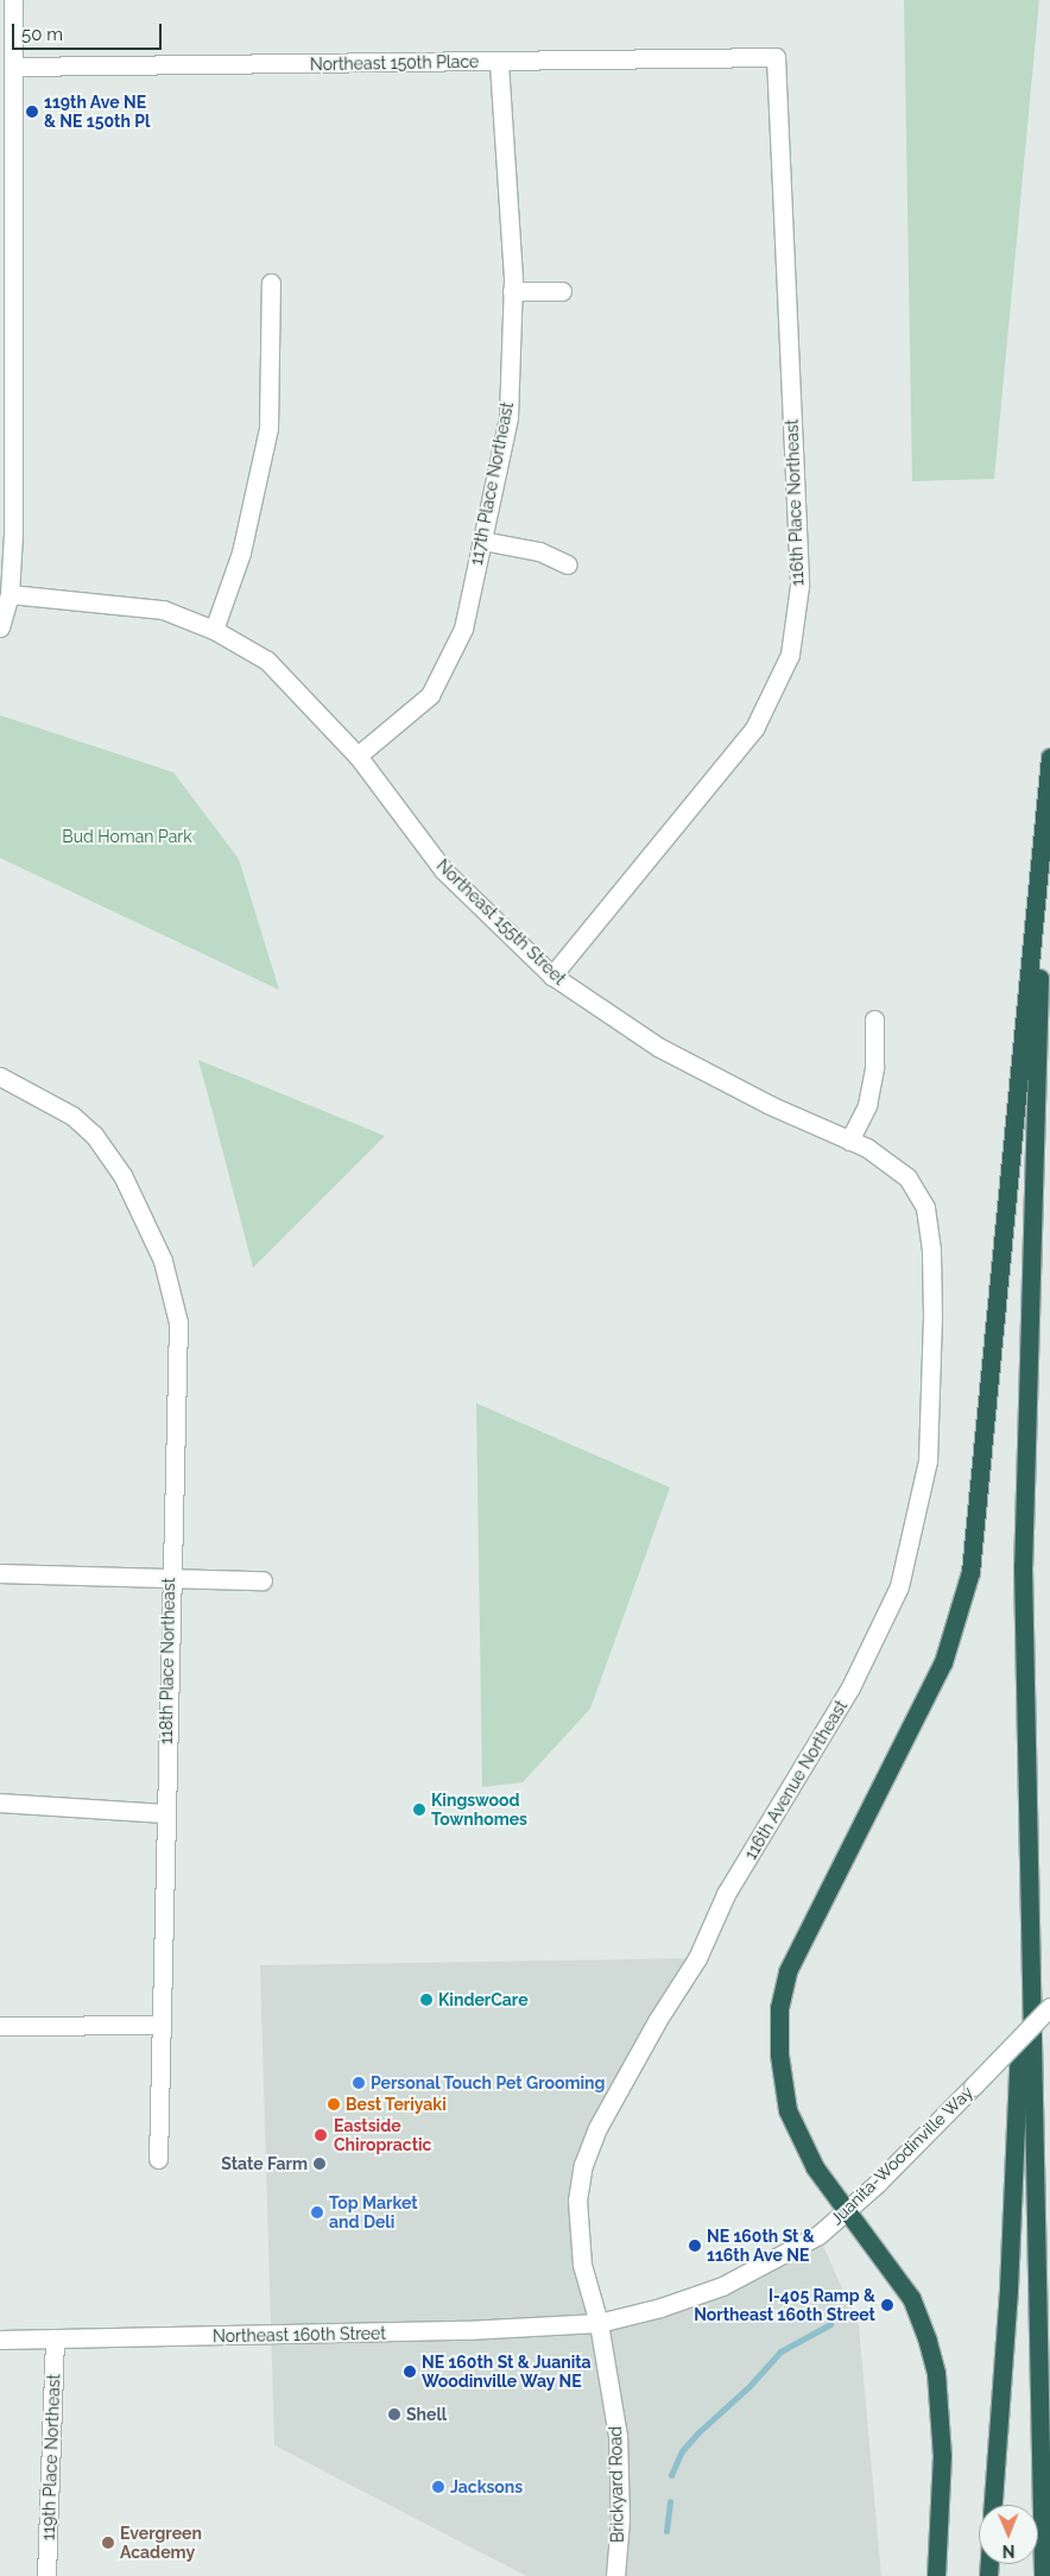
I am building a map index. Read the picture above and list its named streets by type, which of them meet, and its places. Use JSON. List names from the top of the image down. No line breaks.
{"streets":{"street":["Northeast 150th Place","117th Place Northeast","116th Place Northeast","Northeast 155th Street","118th Place Northeast","116th Avenue Northeast","Juanita-Woodinville Way","Northeast 160th Street","119th Place Northeast","Brickyard Road"]},"crossings":[["Northeast 150th Place","117th Place Northeast"],["Northeast 150th Place","116th Place Northeast"],["117th Place Northeast","Northeast 155th Street"],["116th Place Northeast","Northeast 155th Street"],["Northeast 155th Street","116th Avenue Northeast"],["116th Avenue Northeast","Juanita-Woodinville Way"],["116th Avenue Northeast","Northeast 160th Street"],["116th Avenue Northeast","Brickyard Road"],["Juanita-Woodinville Way","Northeast 160th Street"],["Juanita-Woodinville Way","Brickyard Road"],["Northeast 160th Street","119th Place Northeast"],["Northeast 160th Street","Brickyard Road"]],"parks":["Bud Homan Park"],"places":["119th Ave NE & NE 150th Pl","Kingswood Townhomes","KinderCare","Personal Touch Pet Grooming","Best Teriyaki","Eastside Chiropractic","State Farm","Top Market and Deli","NE 160th St & 116th Ave NE","I-405 Ramp & Northeast 160th Street","NE 160th St & Juanita Woodinville Way NE","Shell","Jacksons","Evergreen Academy"],"scale_bar":"50 m","north":"bottom"}
